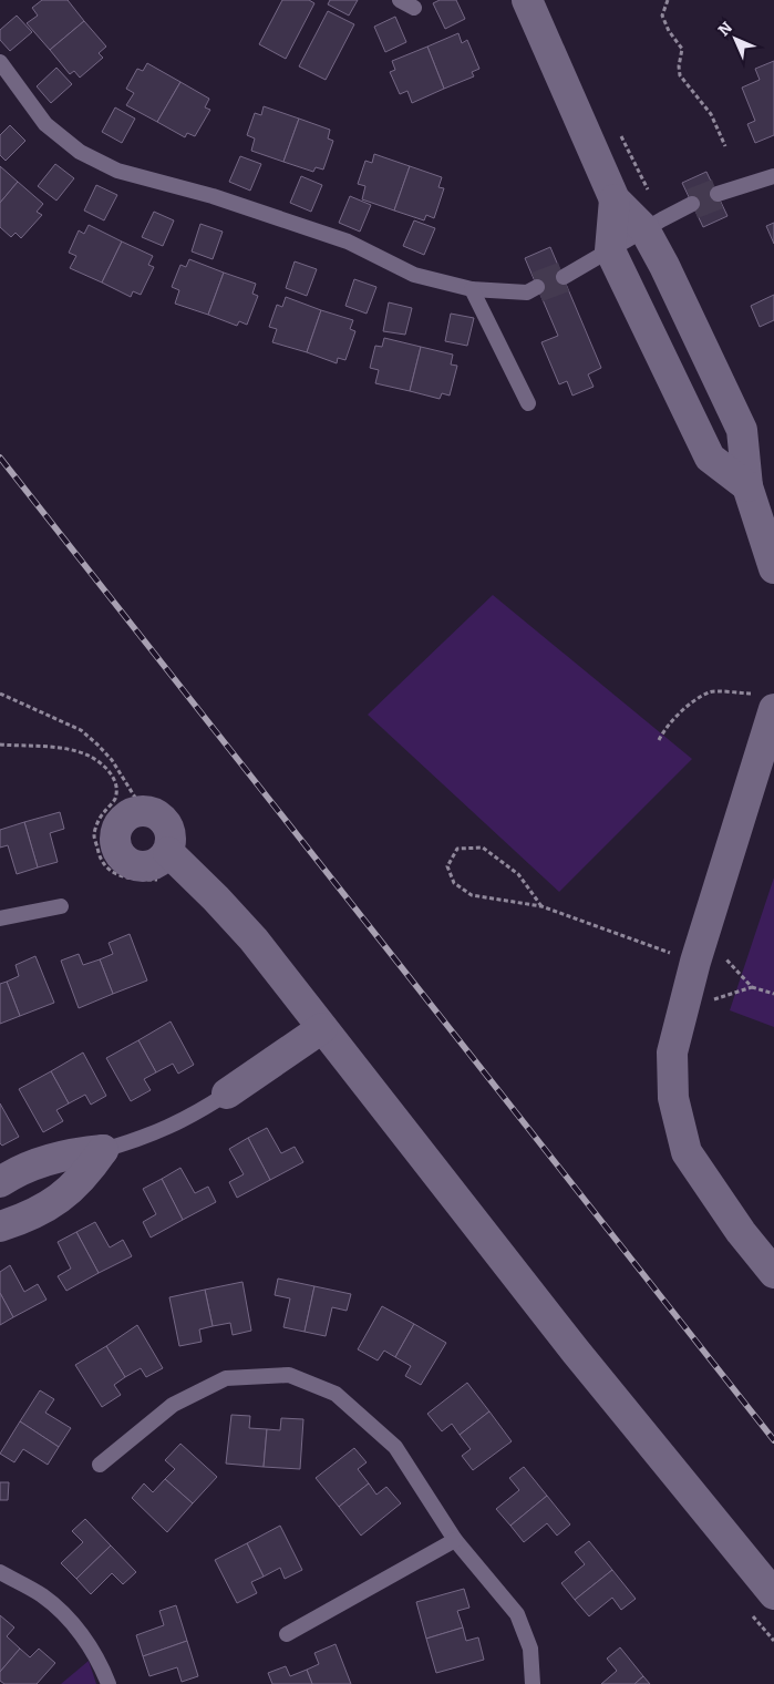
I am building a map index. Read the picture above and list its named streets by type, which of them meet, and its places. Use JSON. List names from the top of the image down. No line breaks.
{"north":"top left"}
